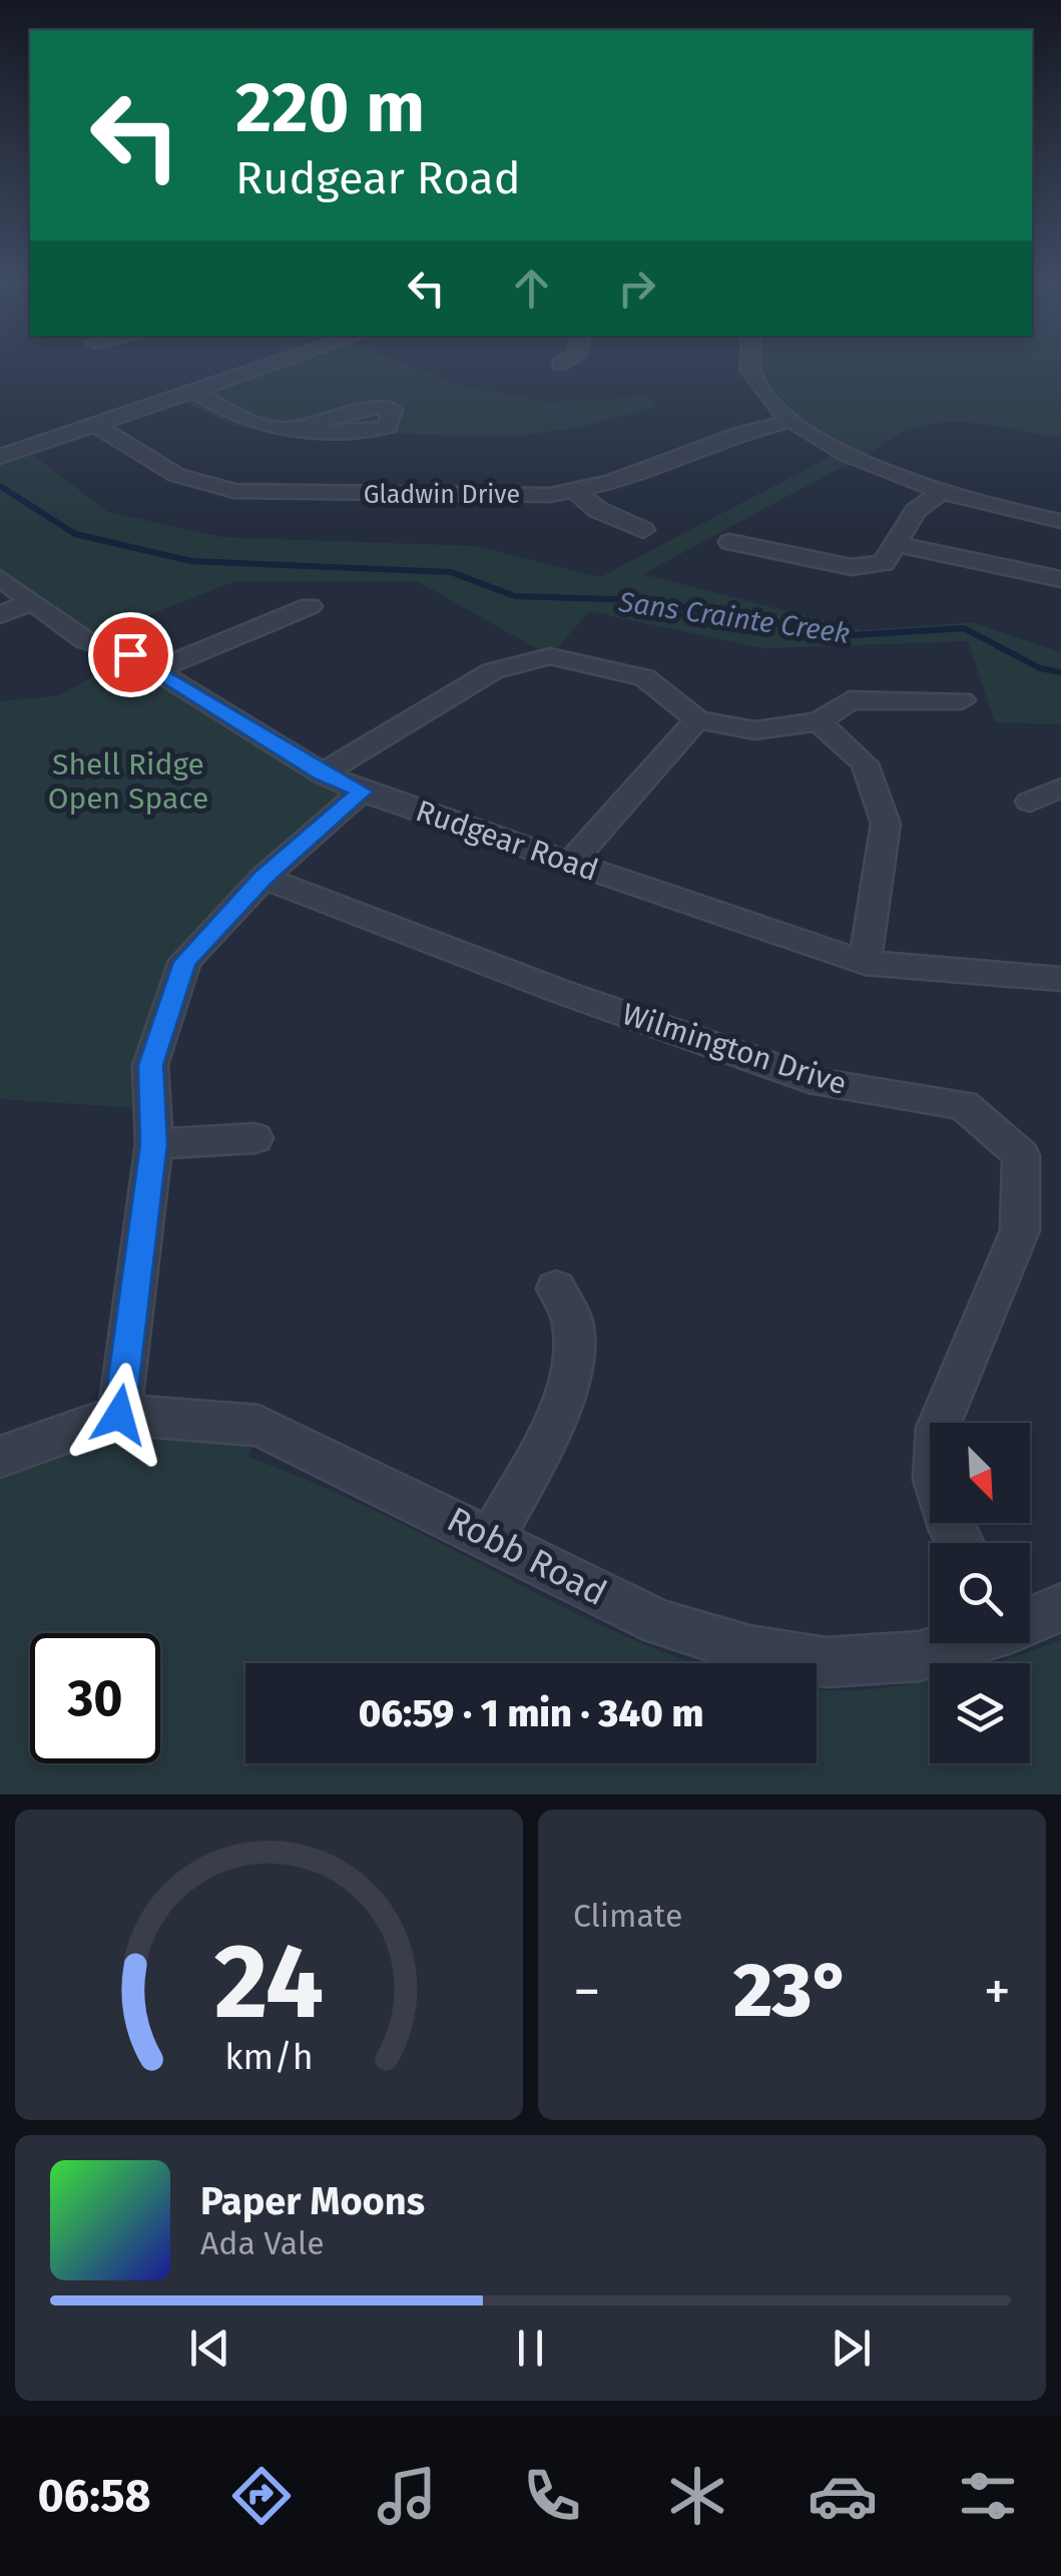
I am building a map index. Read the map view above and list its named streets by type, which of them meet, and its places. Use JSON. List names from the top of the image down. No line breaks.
{"streets":{"street":["Gladwin Drive","Rudgear Road","Wilmington Drive","Robb Road"]},"water":["Sans Crainte Creek"],"parks":["Shell Ridge Open Space"],"north":"bottom right","page":{"turn":["220 m","Rudgear Road"],"limit":"30","trip":"06:59 · 1 min · 340 m","tile":"Climate","heat":["−","23°","+"],"song":["Paper Moons","Ada Vale"],"tabs":"06:58","gauge":["24","km/h"]}}
